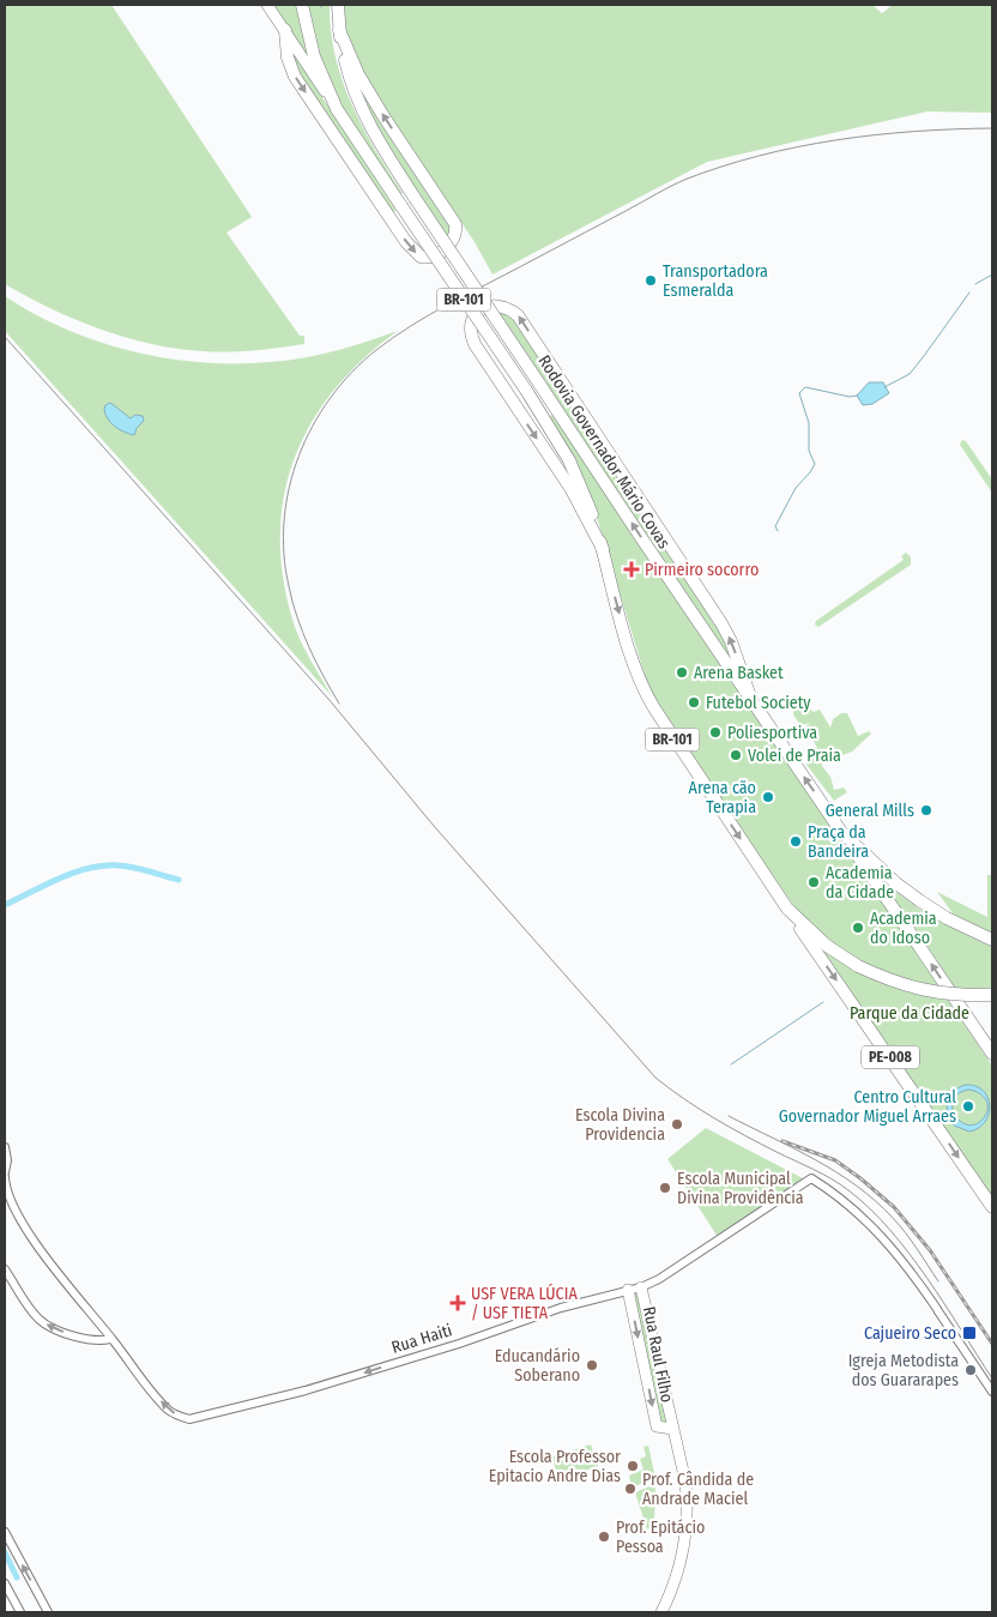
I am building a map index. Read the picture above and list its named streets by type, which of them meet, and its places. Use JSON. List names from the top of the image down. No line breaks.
{"streets":{"highway":["BR-101","Rodovia Governador Mário Covas","PE-008"],"main road":["Rua Raul Filho"],"street":["Rua Haiti"]},"crossings":[["BR-101","Rodovia Governador Mário Covas"],["Rodovia Governador Mário Covas","PE-008"],["Rua Haiti","Rua Raul Filho"]],"one_way":["Rua Haiti"],"parks":["Parque da Cidade"],"places":{"other":["Transportadora Esmeralda","Arena Basket","Futebol Society","Poliesportiva","Volei de Praia","Arena cão Terapia","General Mills","Praça da Bandeira","Academia da Cidade","Academia do Idoso","Centro Cultural Governador Miguel Arraes","Escola Divina Providencia","Escola Municipal Divina Providência","Educandário Soberano","Igreja Metodista dos Guararapes","Escola Professor Epitacio Andre Dias","Prof. Cândida de Andrade Maciel","Prof. Epitácio Pessoa"],"health":["Pirmeiro socorro","USF VERA LÚCIA / USF TIETA"],"transit":["Cajueiro Seco"]}}
